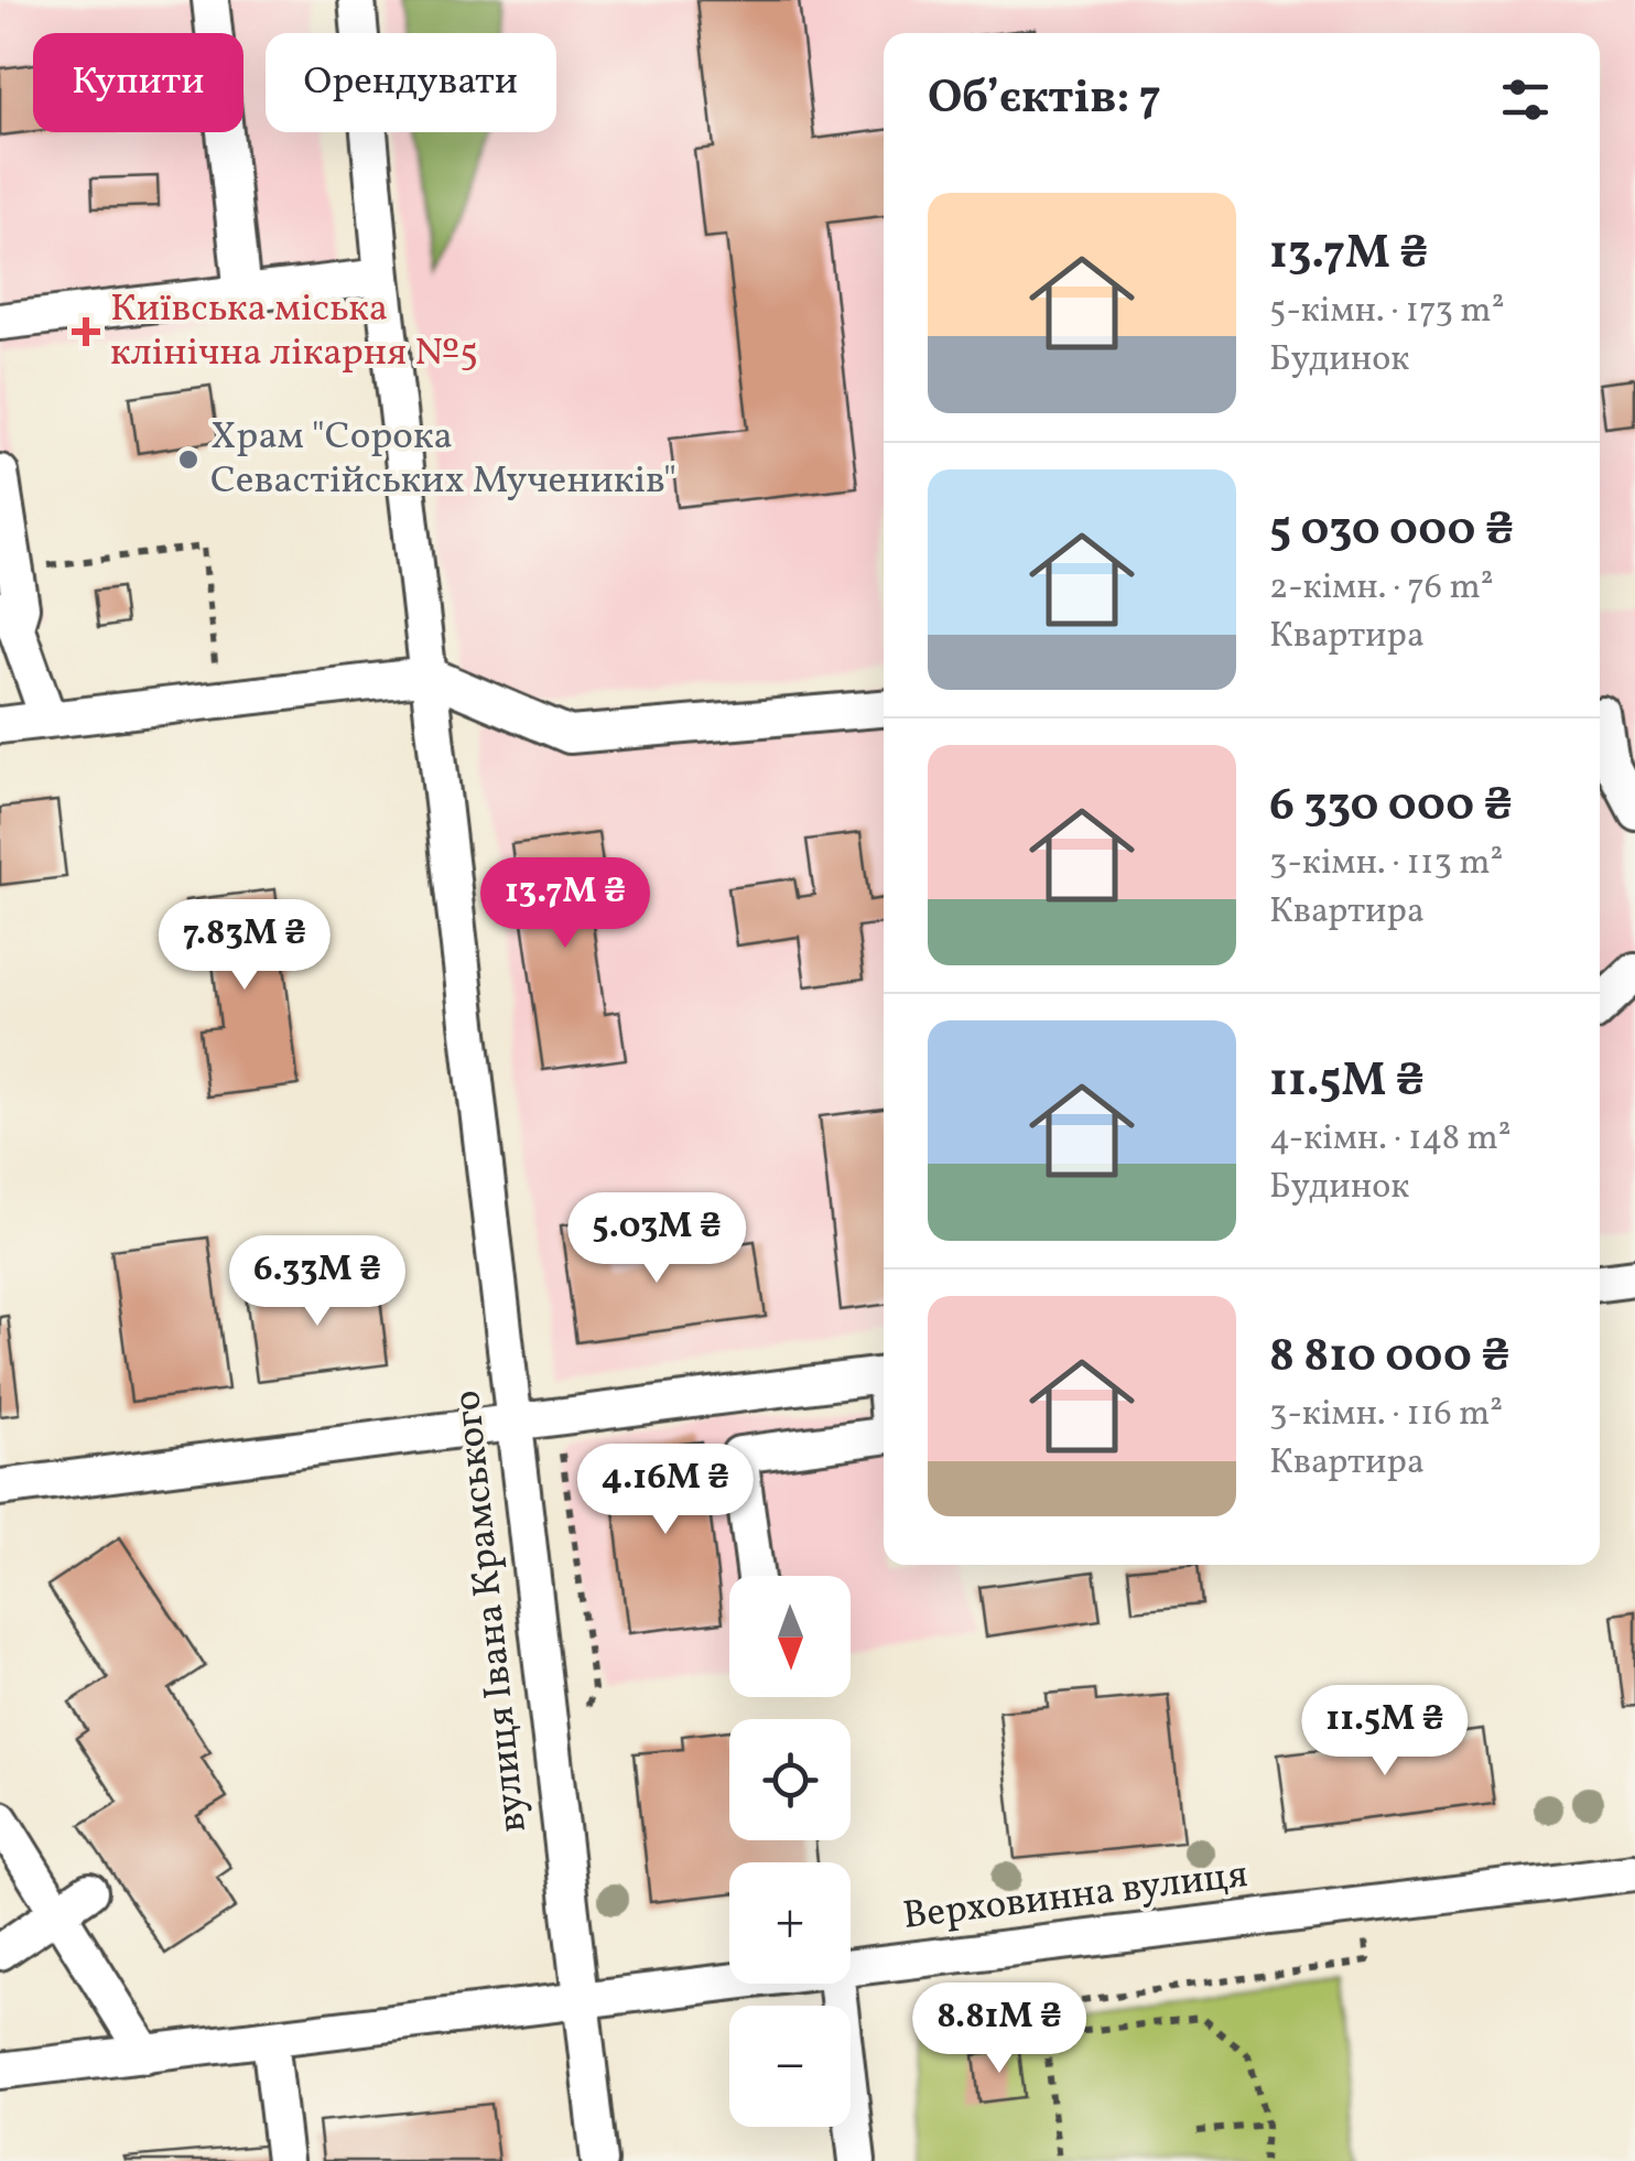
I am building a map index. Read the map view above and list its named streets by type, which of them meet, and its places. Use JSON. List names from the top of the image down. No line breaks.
{"streets":{"street":["вулиця Івана Крамського","Верховинна вулиця"]},"crossings":[["вулиця Івана Крамського","Верховинна вулиця"]],"places":{"health":["Київська міська клінічна лікарня №5"],"other":["Храм \"Сорока Севастійських Мучеників\""]},"north":"bottom","page":{"chip":["Купити","Орендувати"],"heading":"Об’єктів: 7","list":[{"name":"13.7M ₴","note":"5-кімн. · 173 m² · Будинок"},{"name":"5 030 000 ₴","note":"2-кімн. · 76 m² · Квартира"},{"name":"6 330 000 ₴","note":"3-кімн. · 113 m² · Квартира"},{"name":"11.5M ₴","note":"4-кімн. · 148 m² · Будинок"},{"name":"8 810 000 ₴","note":"3-кімн. · 116 m² · Квартира"}],"price":["13.7M ₴","7.83M ₴","5.03M ₴","6.33M ₴","4.16M ₴","11.5M ₴","8.81M ₴"],"map_buttons":["+","−"]}}
